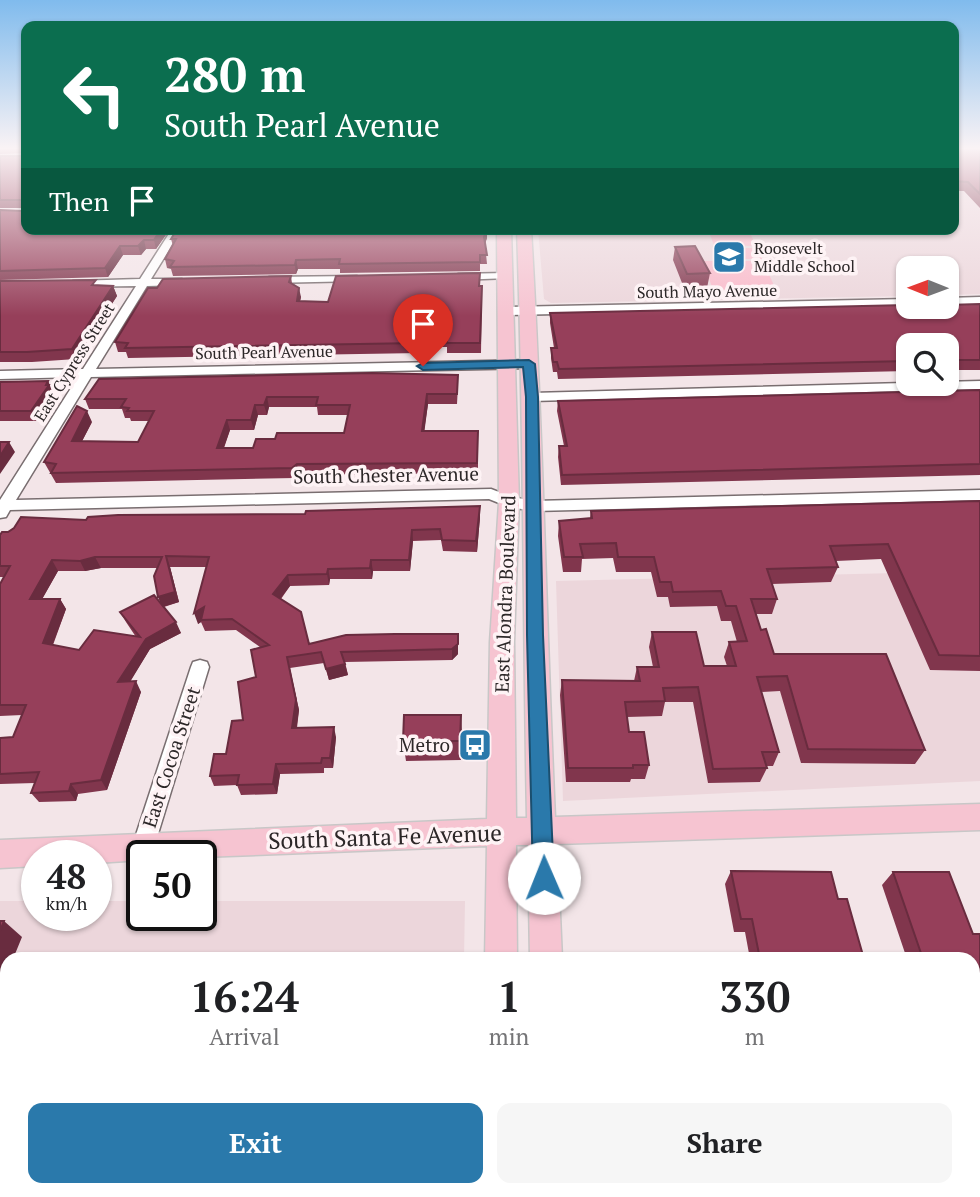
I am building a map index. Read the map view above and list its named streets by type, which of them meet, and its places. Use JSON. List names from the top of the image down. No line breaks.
{"streets":{"main road":["East Alondra Boulevard","South Santa Fe Avenue"],"street":["South Mayo Avenue","South Pearl Avenue","East Cypress Street","South Chester Avenue","East Cocoa Street"]},"crossings":[["South Mayo Avenue","East Alondra Boulevard"],["South Pearl Avenue","East Cypress Street"],["South Pearl Avenue","East Alondra Boulevard"],["East Cypress Street","South Chester Avenue"],["South Chester Avenue","East Alondra Boulevard"],["East Alondra Boulevard","South Santa Fe Avenue"]],"places":{"school or university":["Roosevelt Middle School"],"bus stop":["Metro"]},"north":"left","page":{"turn":["280 m","South Pearl Avenue"],"then":"Then","speed":"48 km/h","limit":"50","eta":["16:24","Arrival","1","min","330","m"],"buttons":["Exit","Share"]}}
